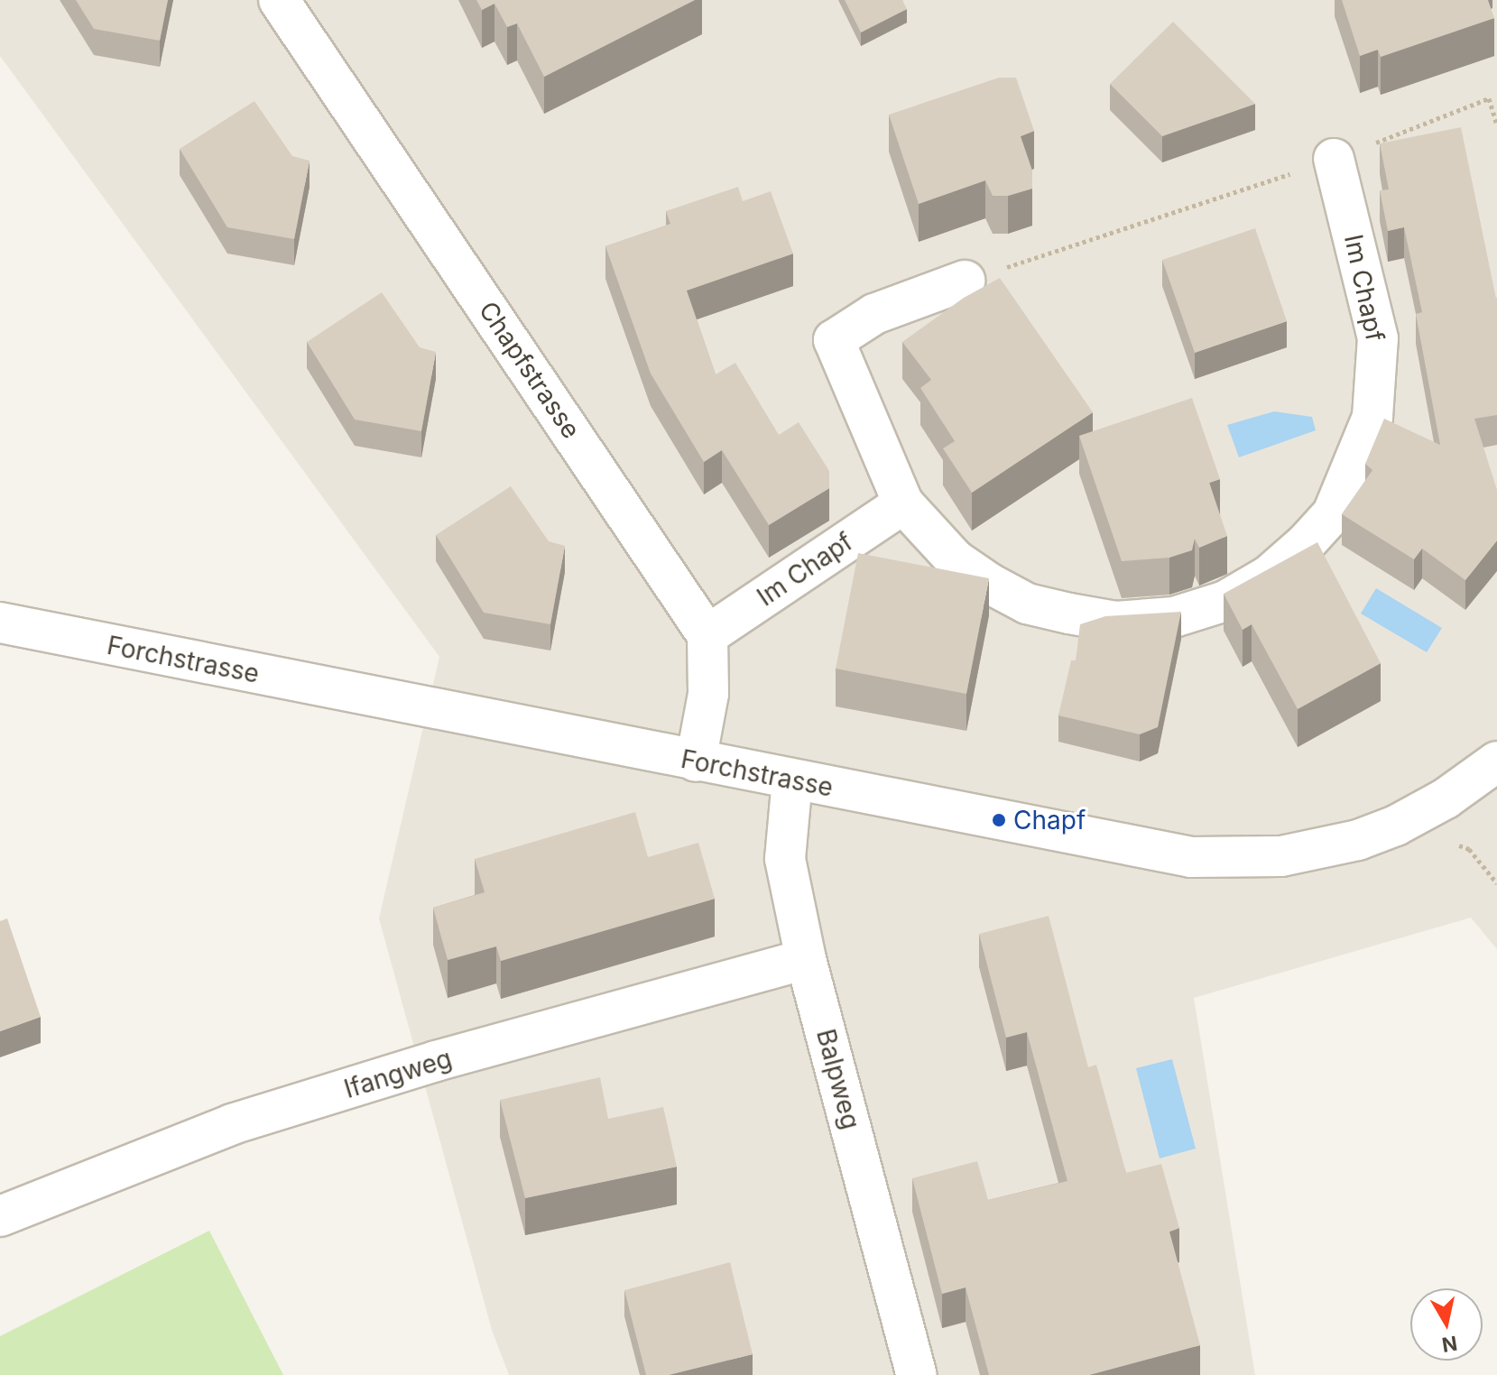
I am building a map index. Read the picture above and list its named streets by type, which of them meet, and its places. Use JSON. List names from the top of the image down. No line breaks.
{"streets":{"street":["Im Chapf","Chapfstrasse","Forchstrasse","Ifangweg","Balpweg"]},"crossings":[["Im Chapf","Chapfstrasse"],["Forchstrasse","Balpweg"],["Ifangweg","Balpweg"]],"places":["Chapf"],"north":"bottom"}
